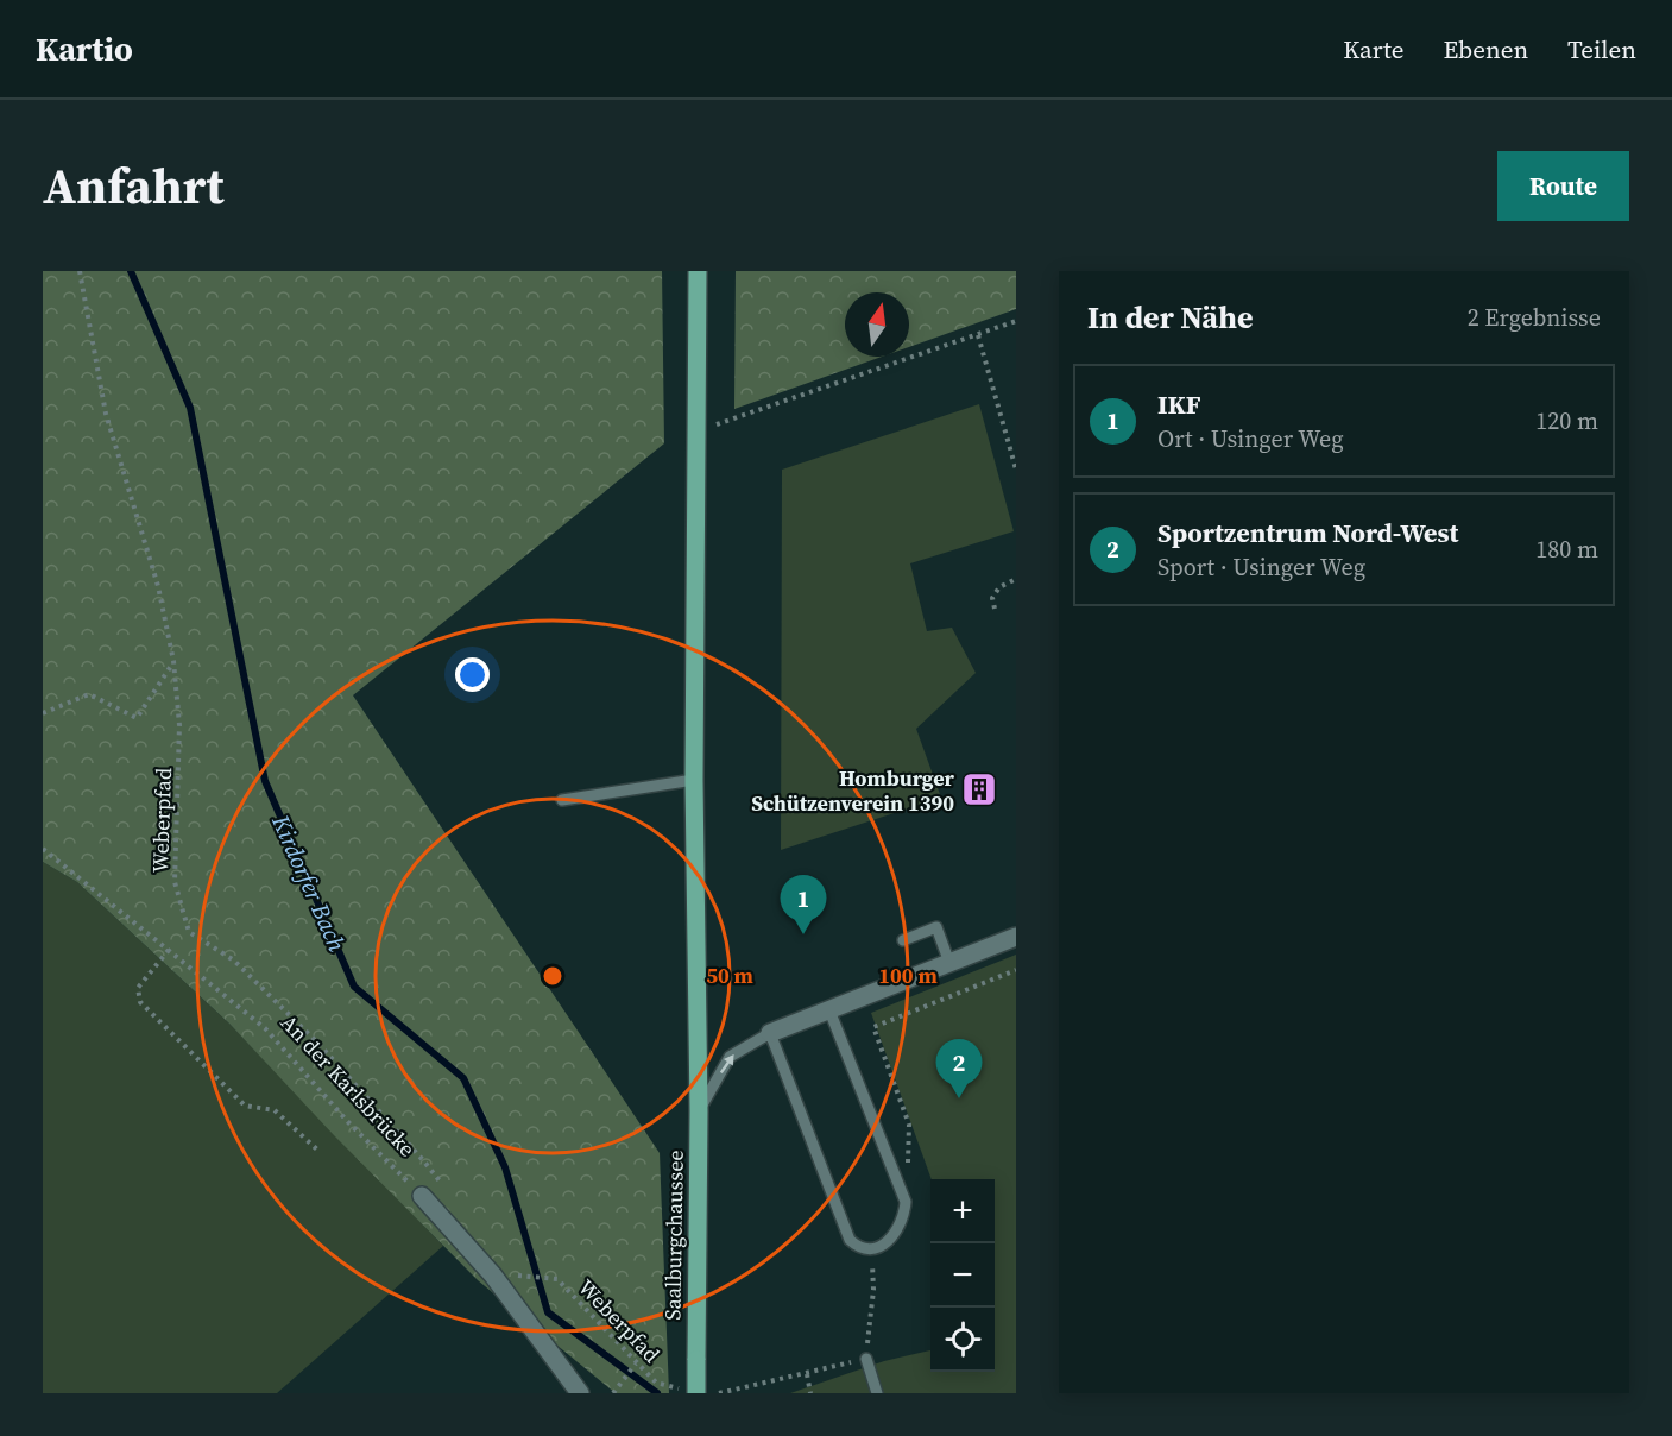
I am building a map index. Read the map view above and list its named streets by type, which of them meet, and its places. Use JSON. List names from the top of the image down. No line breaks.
{"streets":{"main road":["Saalburgchaussee"],"path":["Weberpfad","An der Karlsbrücke"]},"water":["Kirdorfer Bach"],"places":{"building":["Homburger Schützenverein 1390"]},"north":"top","page":{"header":"Kartio","nav":["Karte","Ebenen","Teilen"],"title":"Anfahrt","buttons":"Route","heading":["In der Nähe","2 Ergebnisse"],"list":[{"mark":"1","name":"IKF","note":"Ort · Usinger Weg","value":"120 m"},{"mark":"2","name":"Sportzentrum Nord-West","note":"Sport · Usinger Weg","value":"180 m"}],"pins":["1","2"],"map_buttons":["+","−"]},"rings":["50 m","100 m"]}
